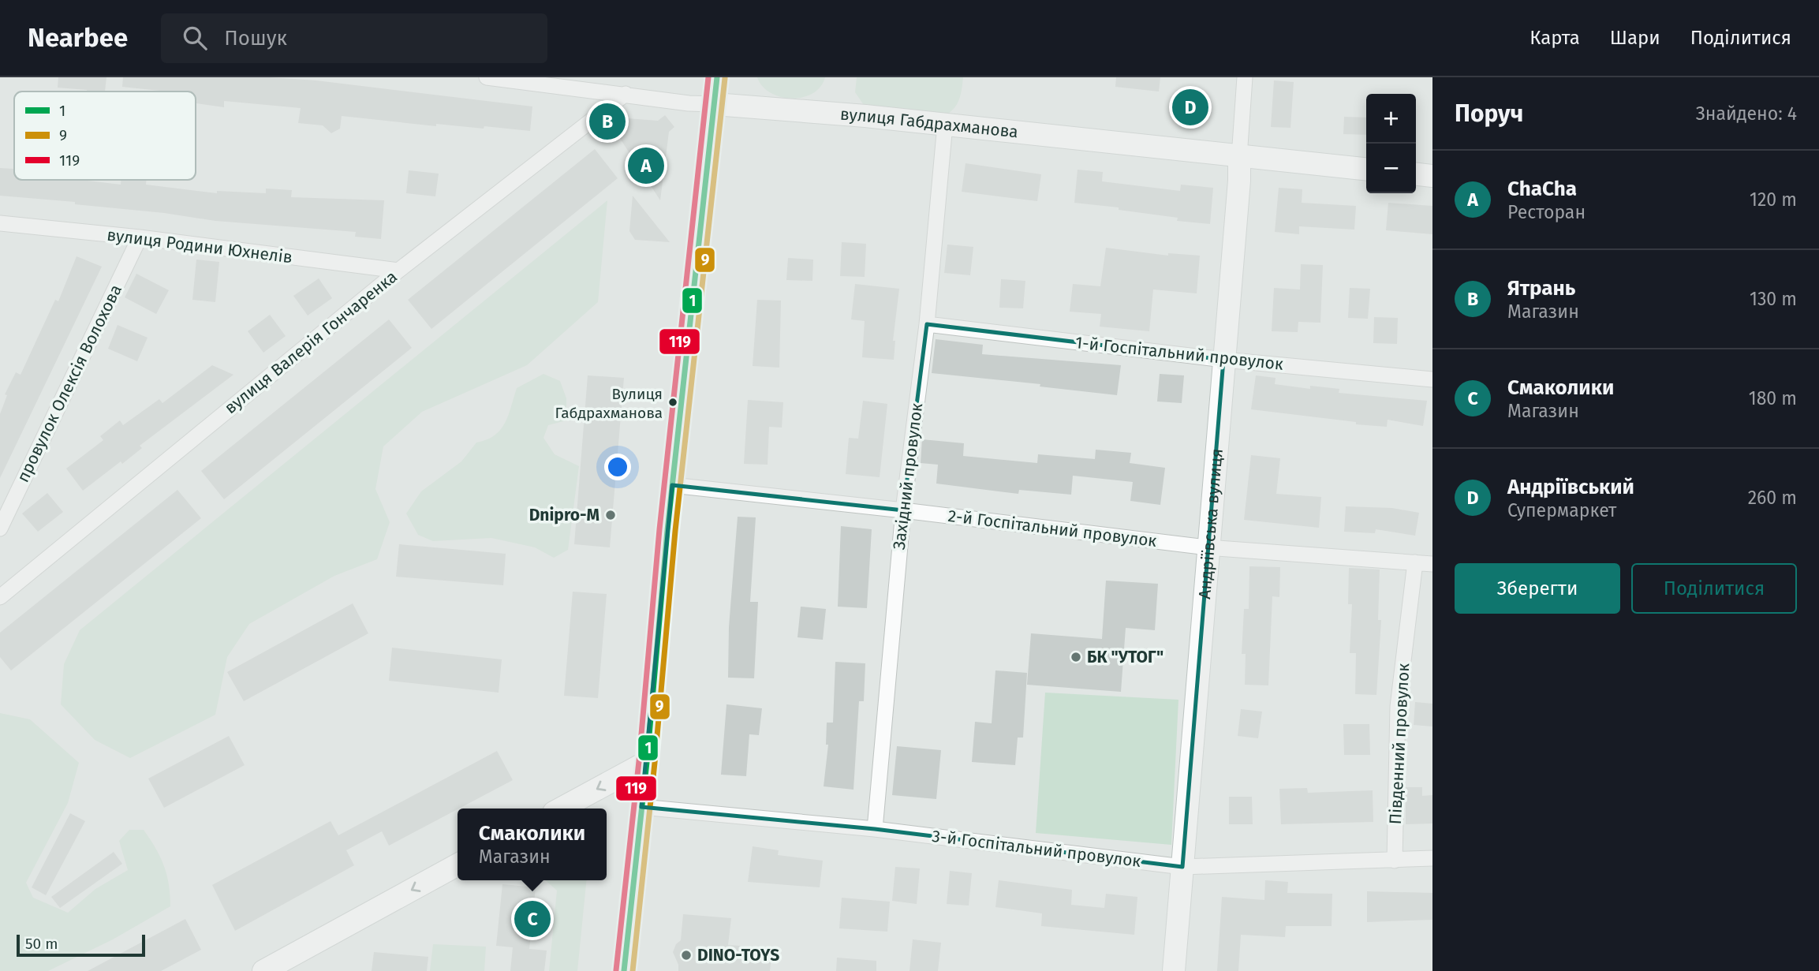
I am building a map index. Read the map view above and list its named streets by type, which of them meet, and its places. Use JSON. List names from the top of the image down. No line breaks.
{"streets":{"street":["вулиця Габдрахманова","вулиця Родини Юхнелів","вулиця Валерія Гончаренка","1-й Госпітальний провулок","провулок Олексія Волохова","Західний провулок","Андріївська вулиця","2-й Госпітальний провулок","Південний провулок","3-й Госпітальний провулок"]},"crossings":[["вулиця Габдрахманова","вулиця Валерія Гончаренка"],["вулиця Габдрахманова","Західний провулок"],["вулиця Габдрахманова","Андріївська вулиця"],["вулиця Родини Юхнелів","вулиця Валерія Гончаренка"],["вулиця Родини Юхнелів","провулок Олексія Волохова"],["1-й Госпітальний провулок","Західний провулок"],["1-й Госпітальний провулок","Андріївська вулиця"],["Західний провулок","2-й Госпітальний провулок"],["Західний провулок","3-й Госпітальний провулок"],["Андріївська вулиця","2-й Госпітальний провулок"],["Андріївська вулиця","3-й Госпітальний провулок"],["2-й Госпітальний провулок","Південний провулок"],["Південний провулок","3-й Госпітальний провулок"]],"places":["Вулиця Габдрахманова","Dnipro-M","БК \"УТОГ\"","DINO-TOYS"],"lines":["transit line 1","transit line 119","transit line 9"],"legend":["1","9","119"],"scale_bar":"50 m","page":{"header":"Nearbee","search":"Пошук","nav":["Карта","Шари","Поділитися"],"heading":["Поруч","Знайдено: 4"],"pins":["D","B","A","C"],"map_buttons":["+","−"],"list":[{"mark":"A","name":"ChaCha","note":"Ресторан","value":"120 m"},{"mark":"B","name":"Ятрань","note":"Магазин","value":"130 m"},{"mark":"C","name":"Смаколики","note":"Магазин","value":"180 m"},{"mark":"D","name":"Андріївський","note":"Супермаркет","value":"260 m"}],"buttons":["Зберегти","Поділитися"],"popup":["Смаколики","Магазин"],"scale":"50 m"}}
